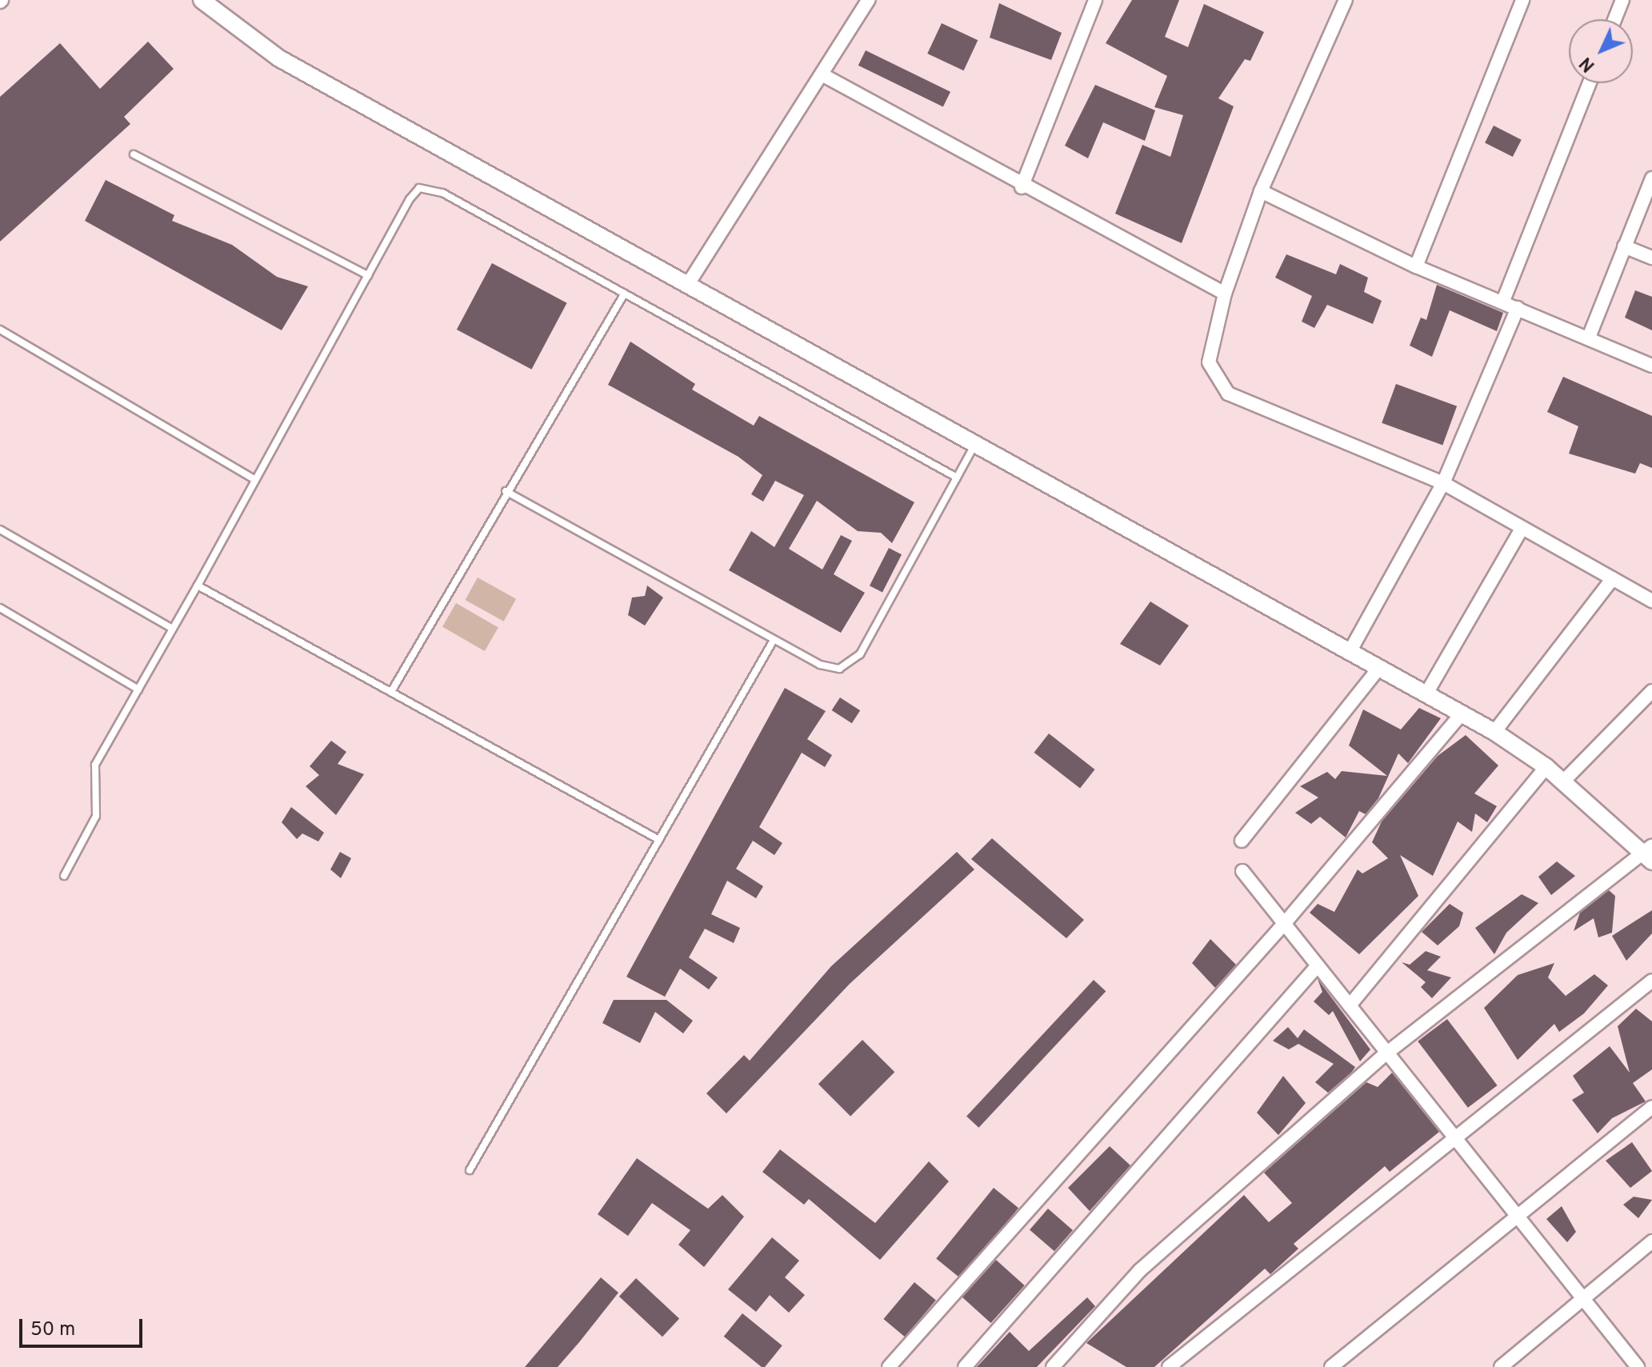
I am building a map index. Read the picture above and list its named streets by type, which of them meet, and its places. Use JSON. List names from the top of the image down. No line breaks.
{"scale_bar":"50 m","north":"bottom left"}
